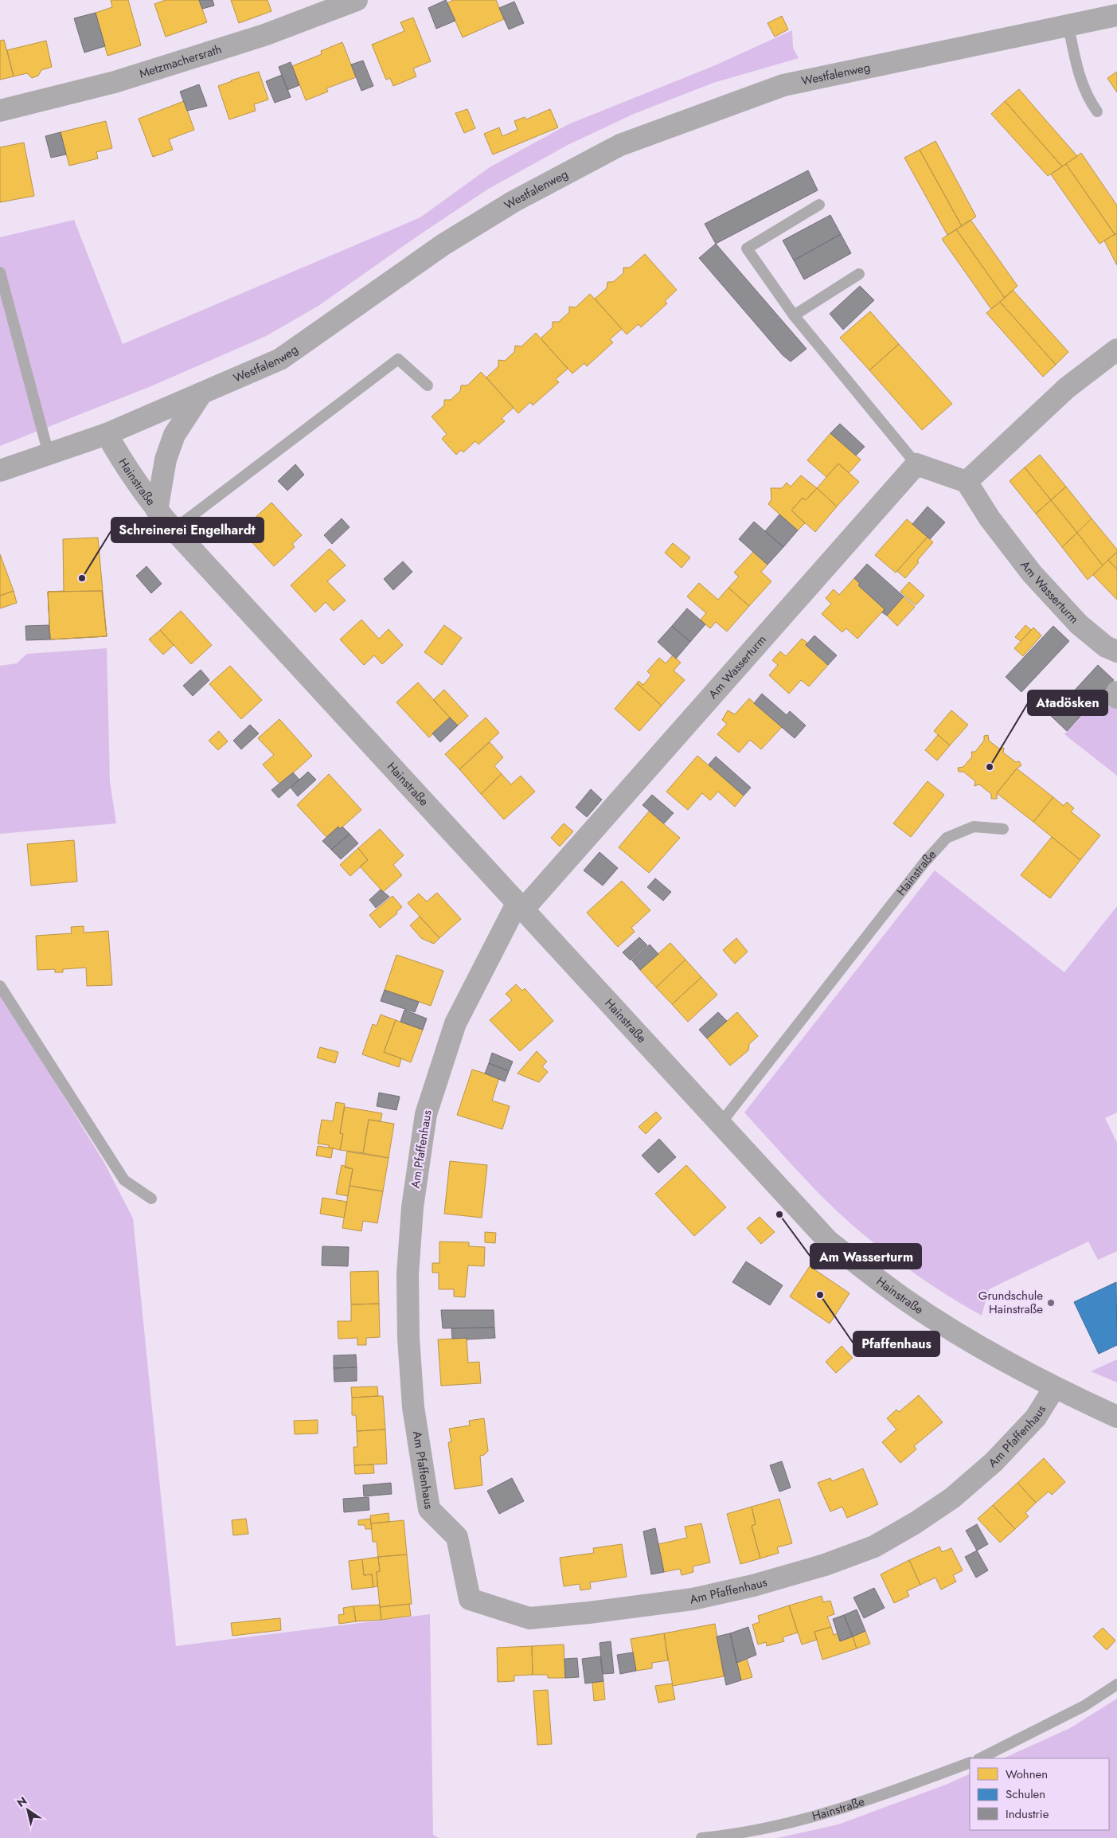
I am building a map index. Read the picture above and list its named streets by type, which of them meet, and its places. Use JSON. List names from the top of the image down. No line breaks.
{"streets":{"street":["Metzmachersrath","Westfalenweg","Hainstraße","Am Wasserturm","Am Pfaffenhaus"]},"crossings":[["Westfalenweg","Hainstraße"],["Hainstraße","Am Wasserturm"],["Hainstraße","Am Pfaffenhaus"],["Am Wasserturm","Am Pfaffenhaus"]],"places":["Schreinerei Engelhardt","Atadösken","Am Wasserturm","Pfaffenhaus","Grundschule Hainstraße"],"legend":["Wohnen","Schulen","Industrie"],"north":"top left"}
